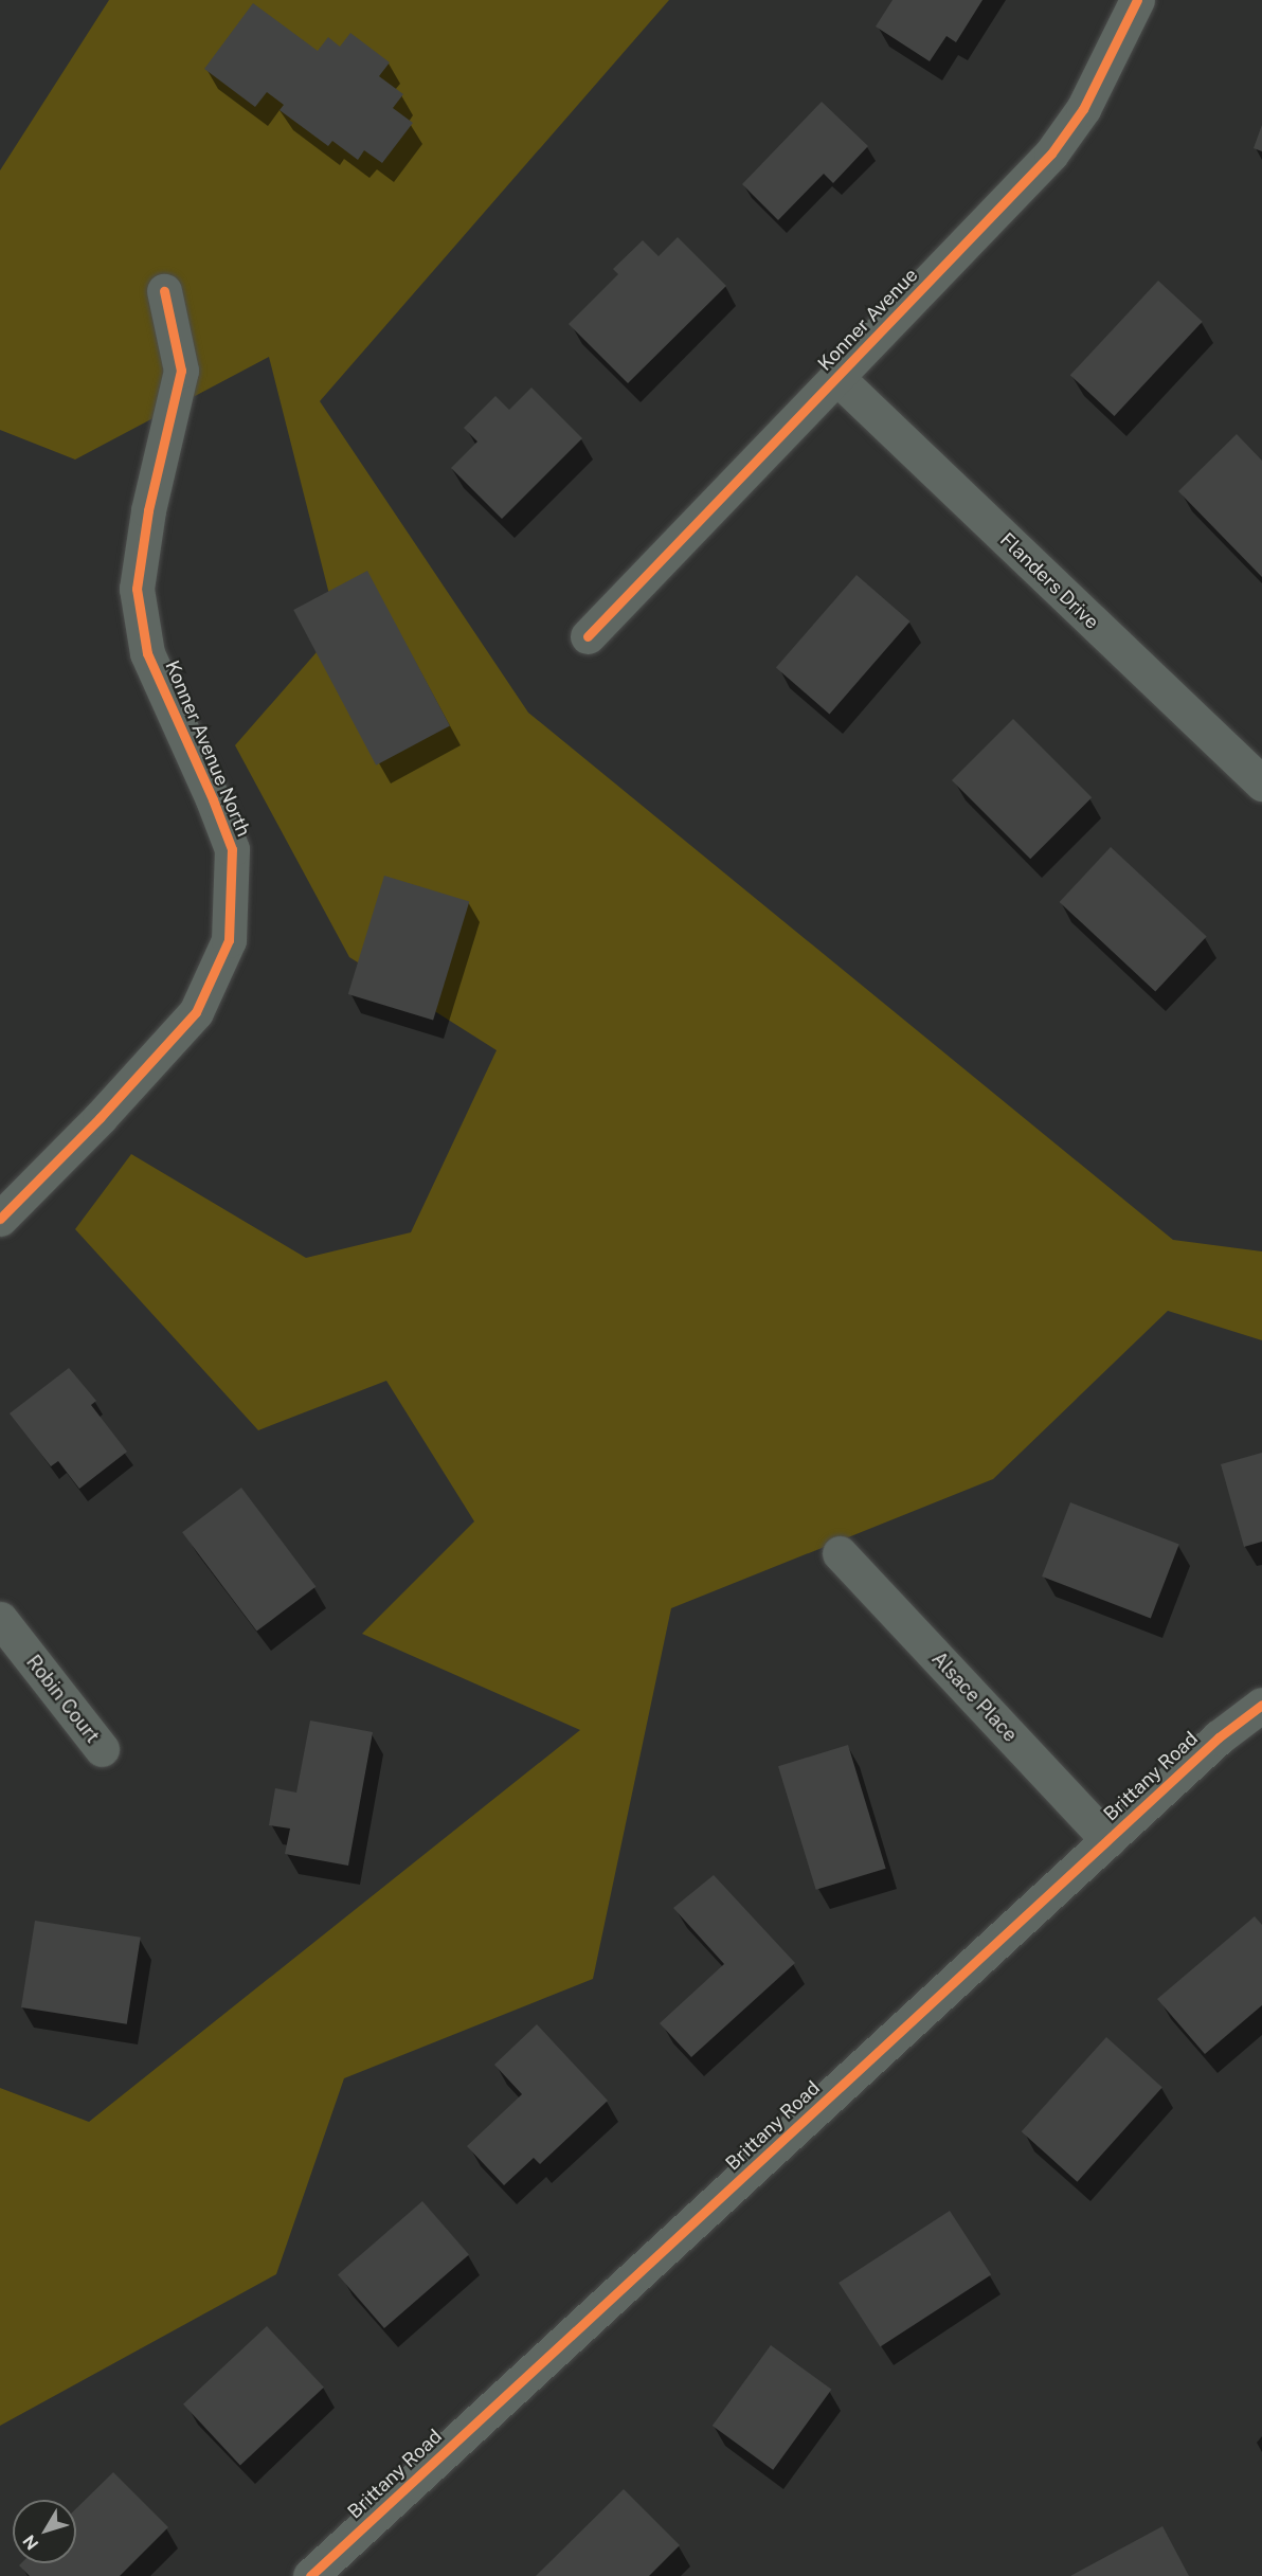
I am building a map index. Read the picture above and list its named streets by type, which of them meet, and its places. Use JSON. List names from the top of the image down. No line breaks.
{"streets":{"street":["Konner Avenue","Flanders Drive","Konner Avenue North","Alsace Place","Robin Court","Brittany Road"]},"crossings":[["Konner Avenue","Flanders Drive"],["Alsace Place","Brittany Road"]],"north":"bottom left"}
